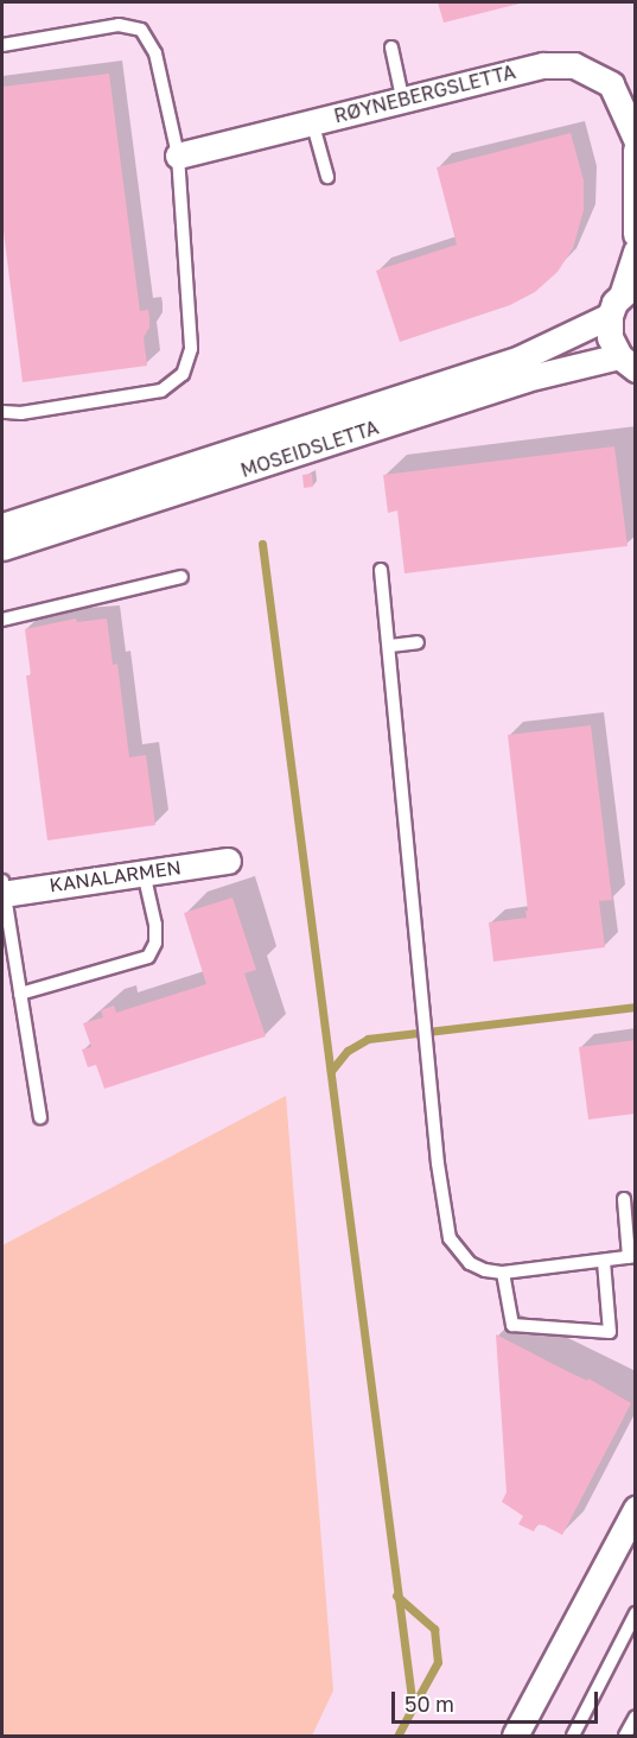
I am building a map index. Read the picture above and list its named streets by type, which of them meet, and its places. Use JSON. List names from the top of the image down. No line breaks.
{"streets":{"street":["RØYNEBERGSLETTA","MOSEIDSLETTA","KANALARMEN"]},"scale_bar":"50 m"}
